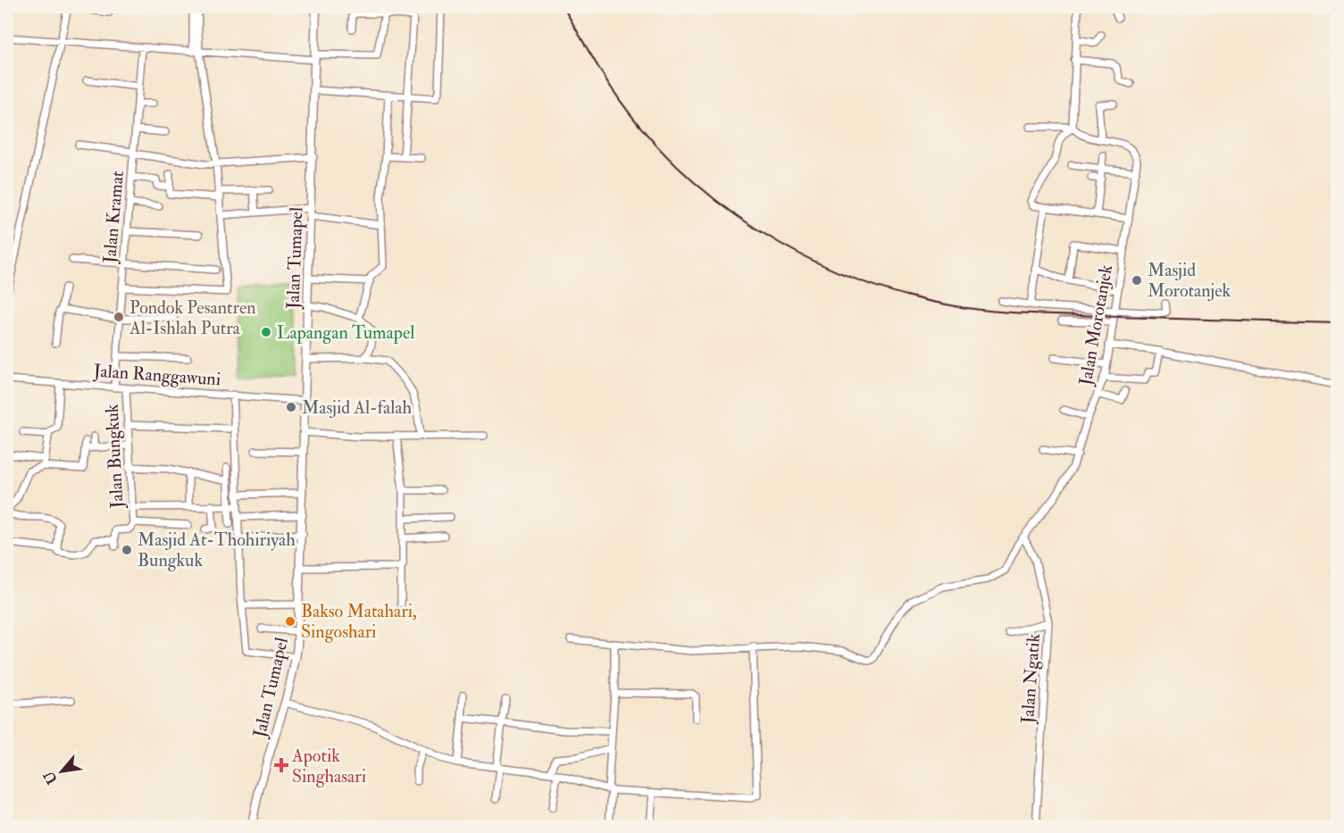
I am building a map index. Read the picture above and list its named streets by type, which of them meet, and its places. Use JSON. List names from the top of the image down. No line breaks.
{"streets":{"street":["Jalan Kramat","Jalan Tumapel","Jalan Morotanjek","Jalan Ranggawuni","Jalan Bungkuk","Jalan Ngatik"]},"crossings":[["Jalan Kramat","Jalan Ranggawuni"],["Jalan Tumapel","Jalan Ranggawuni"],["Jalan Morotanjek","Jalan Ngatik"],["Jalan Ranggawuni","Jalan Bungkuk"]],"places":{"other":["Masjid Morotanjek","Pondok Pesantren Al-Ishlah Putra","Lapangan Tumapel","Masjid Al-falah","Masjid At-Thohiriyah Bungkuk","Bakso Matahari, Singoshari"],"health":["Apotik Singhasari"]},"north":"bottom left"}
